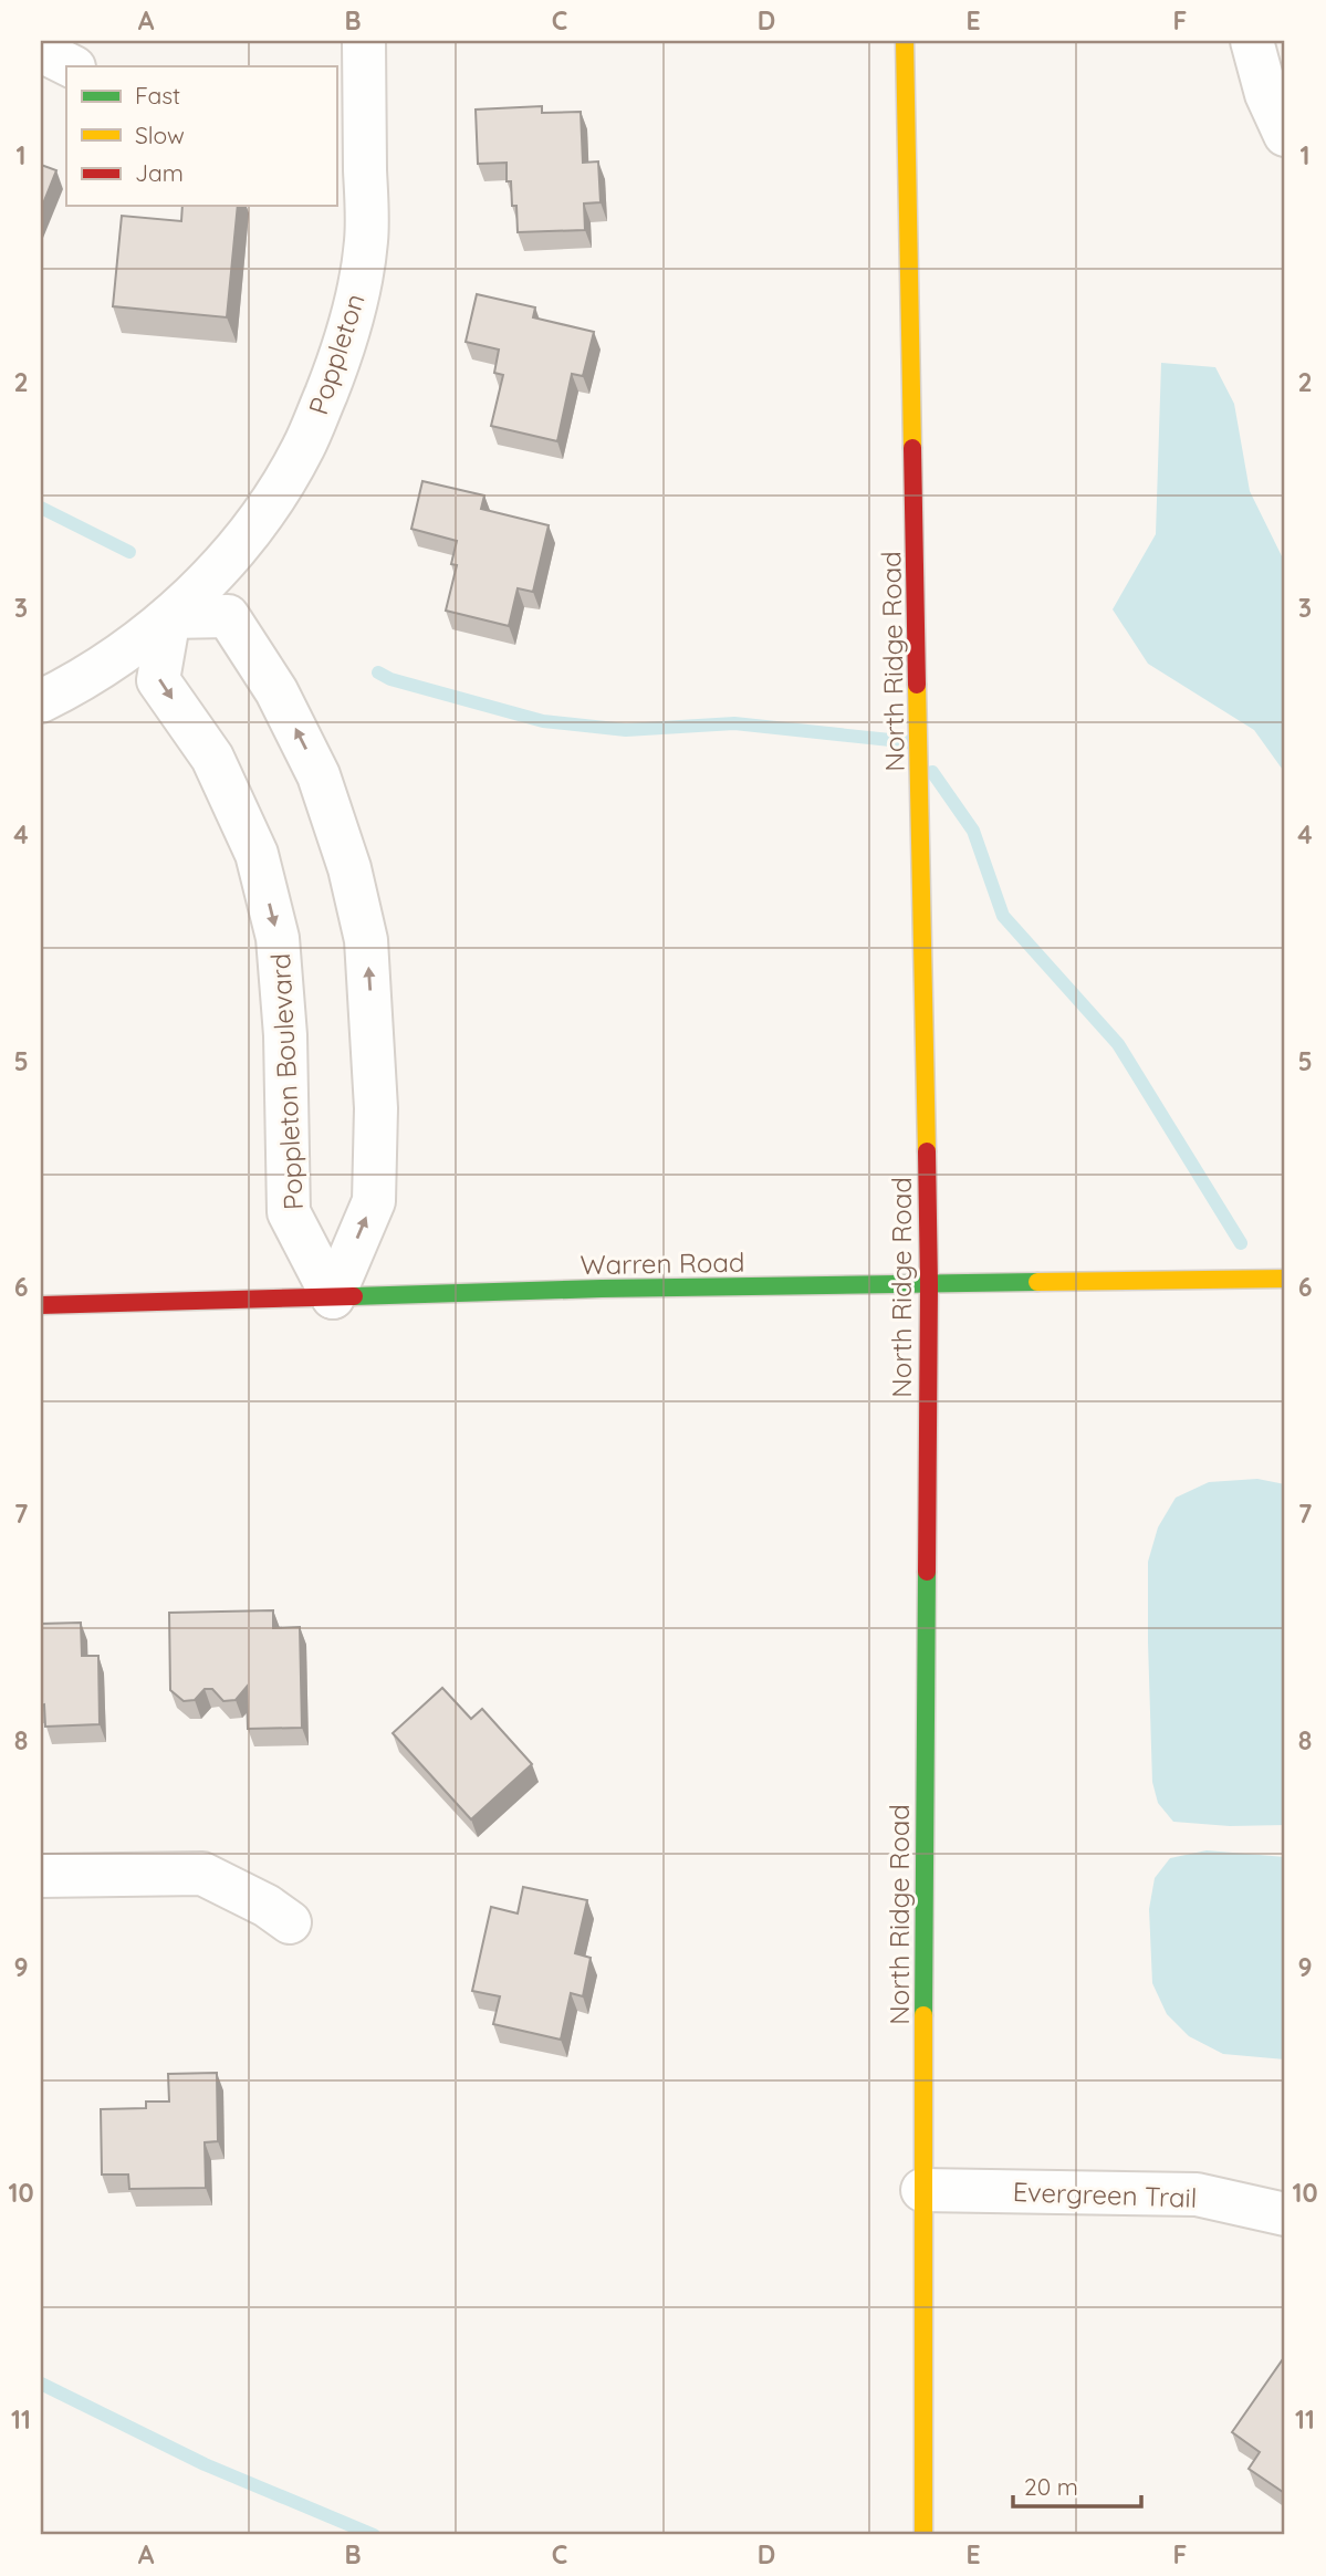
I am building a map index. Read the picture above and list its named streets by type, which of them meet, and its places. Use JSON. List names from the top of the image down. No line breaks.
{"streets":{"street":["Poppleton","North Ridge Road","Poppleton Boulevard","Warren Road","Evergreen Trail"]},"crossings":[["Poppleton","Poppleton Boulevard"],["North Ridge Road","Warren Road"],["North Ridge Road","Evergreen Trail"],["Poppleton Boulevard","Warren Road"]],"one_way":["Poppleton Boulevard"],"legend":["Fast","Slow","Jam"],"scale_bar":"20 m","grid":{"columns":["A","B","C","D","E","F"],"rows":["1","2","3","4","5","6","7","8","9","10","11"]}}
